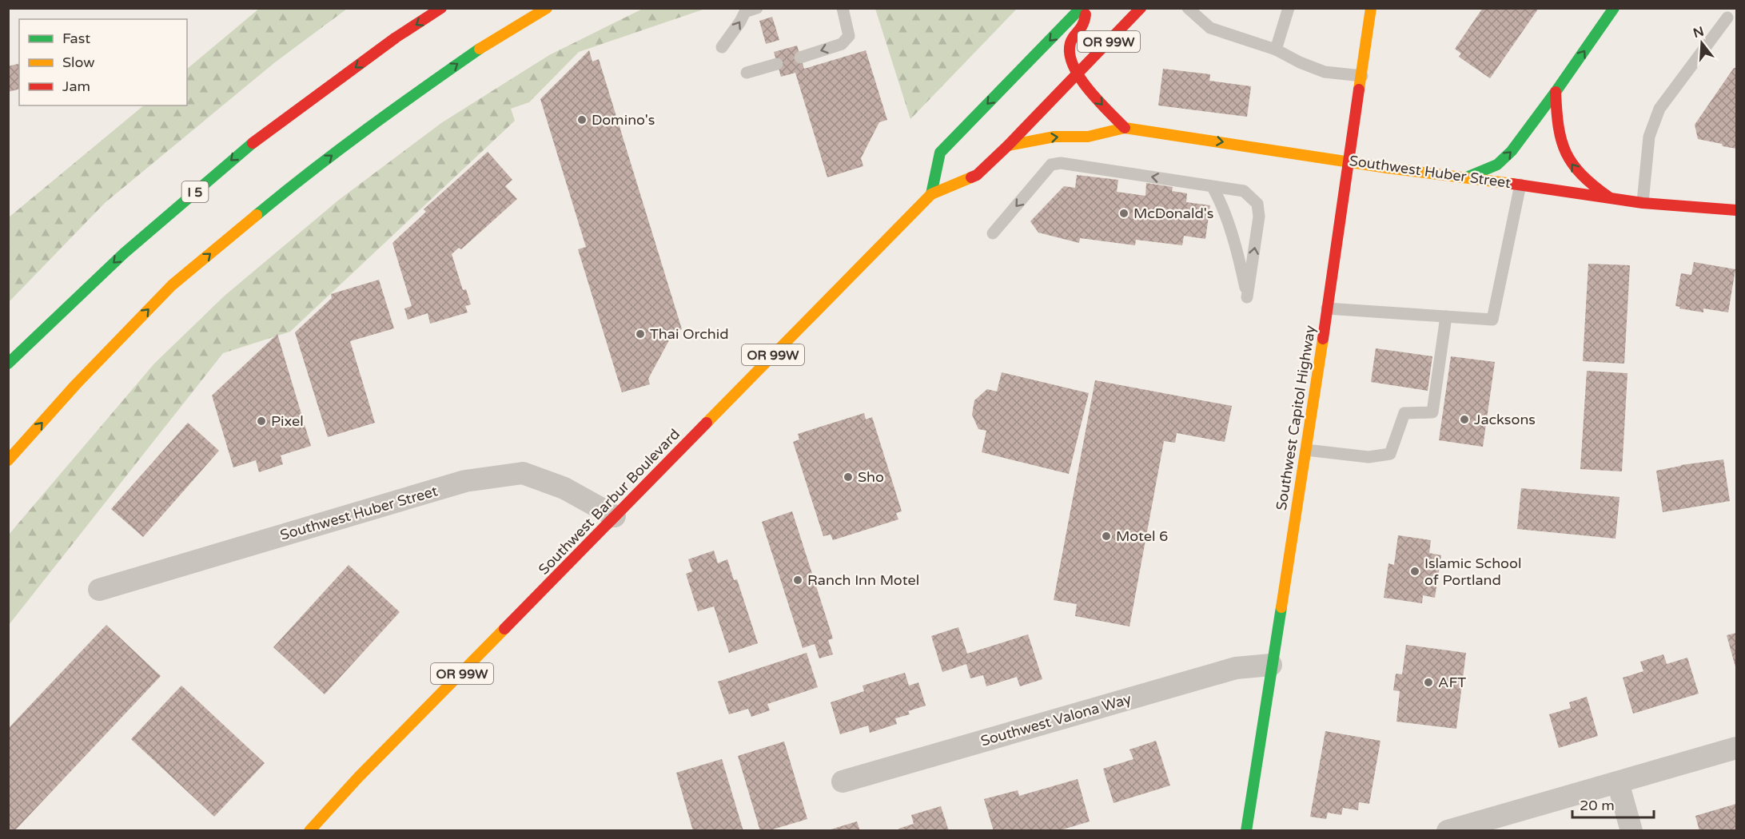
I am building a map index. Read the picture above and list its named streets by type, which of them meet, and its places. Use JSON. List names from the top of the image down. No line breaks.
{"streets":{"main road":["OR 99W","Southwest Huber Street","I 5","Southwest Capitol Highway","Southwest Barbur Boulevard"],"street":["Southwest Valona Way"]},"crossings":[["OR 99W","Southwest Barbur Boulevard"],["Southwest Huber Street","Southwest Capitol Highway"],["Southwest Huber Street","Southwest Barbur Boulevard"],["Southwest Capitol Highway","Southwest Valona Way"]],"places":["Domino's","McDonald's","Thai Orchid","Jacksons","Pixel","Sho","Motel 6","Islamic School of Portland","Ranch Inn Motel","AFT"],"legend":["Fast","Slow","Jam"],"scale_bar":"20 m","north":"top"}
